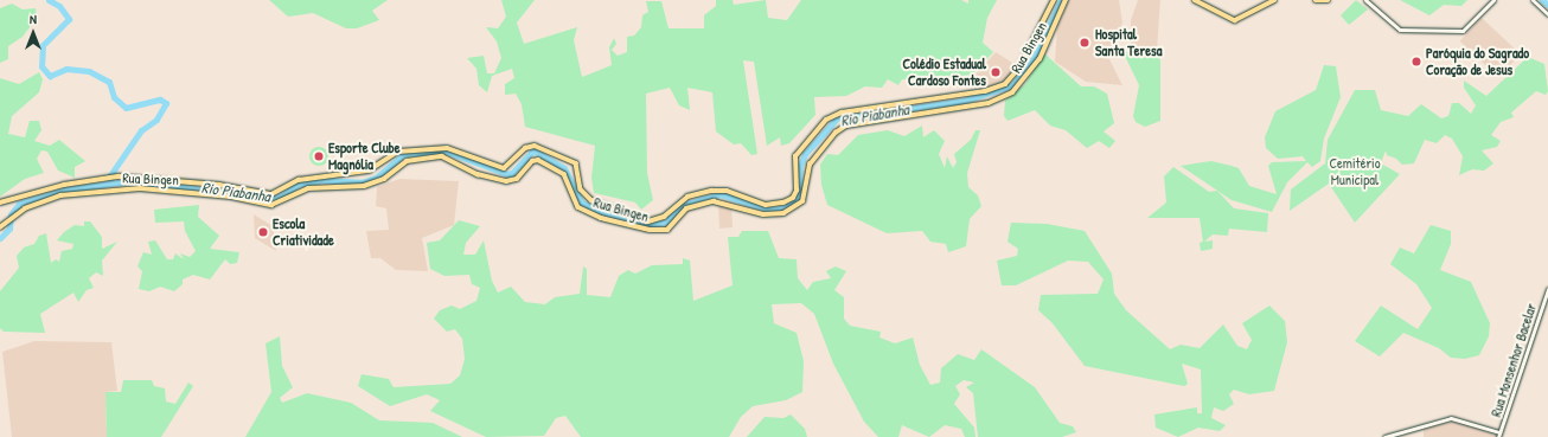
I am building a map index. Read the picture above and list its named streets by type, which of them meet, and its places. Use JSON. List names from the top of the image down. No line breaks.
{"streets":{"main road":["Rua Bingen","Rua Monsenhor Bacelar"]},"water":["Rio Piabanha"],"parks":["Cemitério Municipal"],"places":["Hospital Santa Teresa","Paróquia do Sagrado Coração de Jesus","Colédio Estadual Cardoso Fontes","Esporte Clube Magnólia","Escola Criatividade"],"north":"top"}
